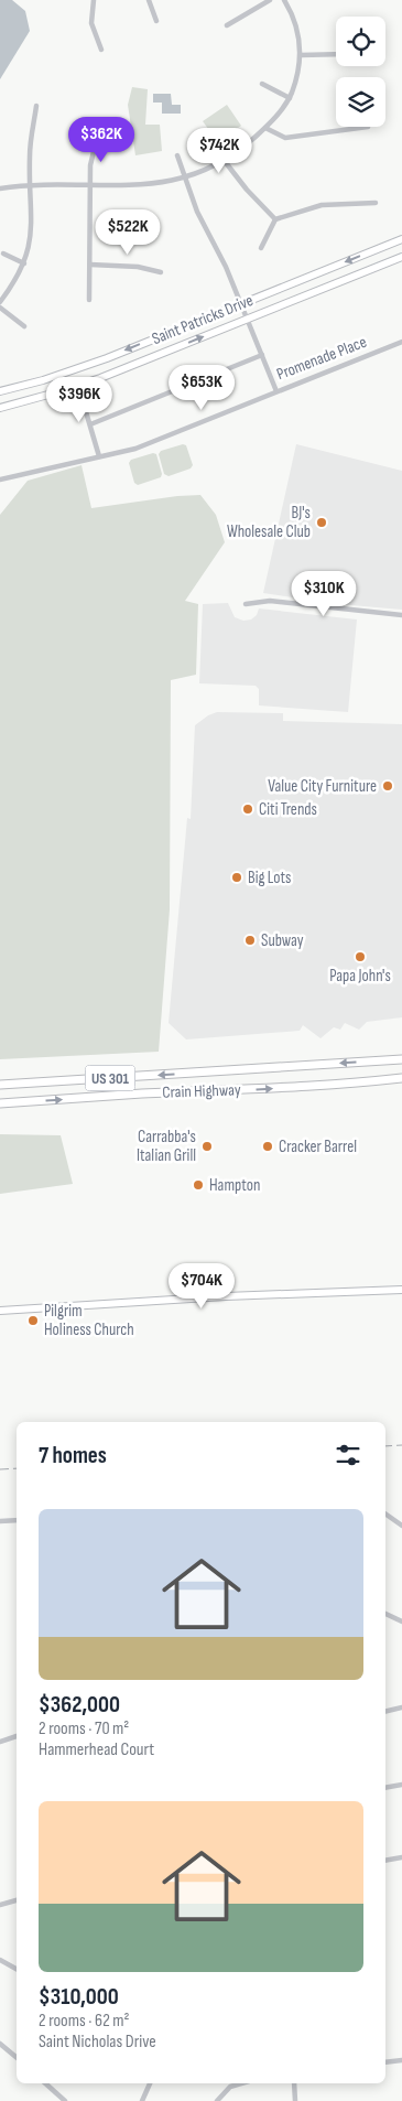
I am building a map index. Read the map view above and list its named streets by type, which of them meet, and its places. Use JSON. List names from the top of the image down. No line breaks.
{"streets":{"highway":["US 301","Crain Highway"],"main road":["Saint Patricks Drive"],"street":["Promenade Place"]},"places":["BJ's Wholesale Club","Value City Furniture","Citi Trends","Big Lots","Subway","Papa John's","Carrabba's Italian Grill","Cracker Barrel","Hampton","Pilgrim Holiness Church"],"page":{"price":["$362K","$742K","$522K","$653K","$396K","$310K","$704K"],"heading":"7 homes","list":[{"name":"$362,000","note":"2 rooms · 70 m² · Hammerhead Court"},{"name":"$310,000","note":"2 rooms · 62 m² · Saint Nicholas Drive"}]}}
